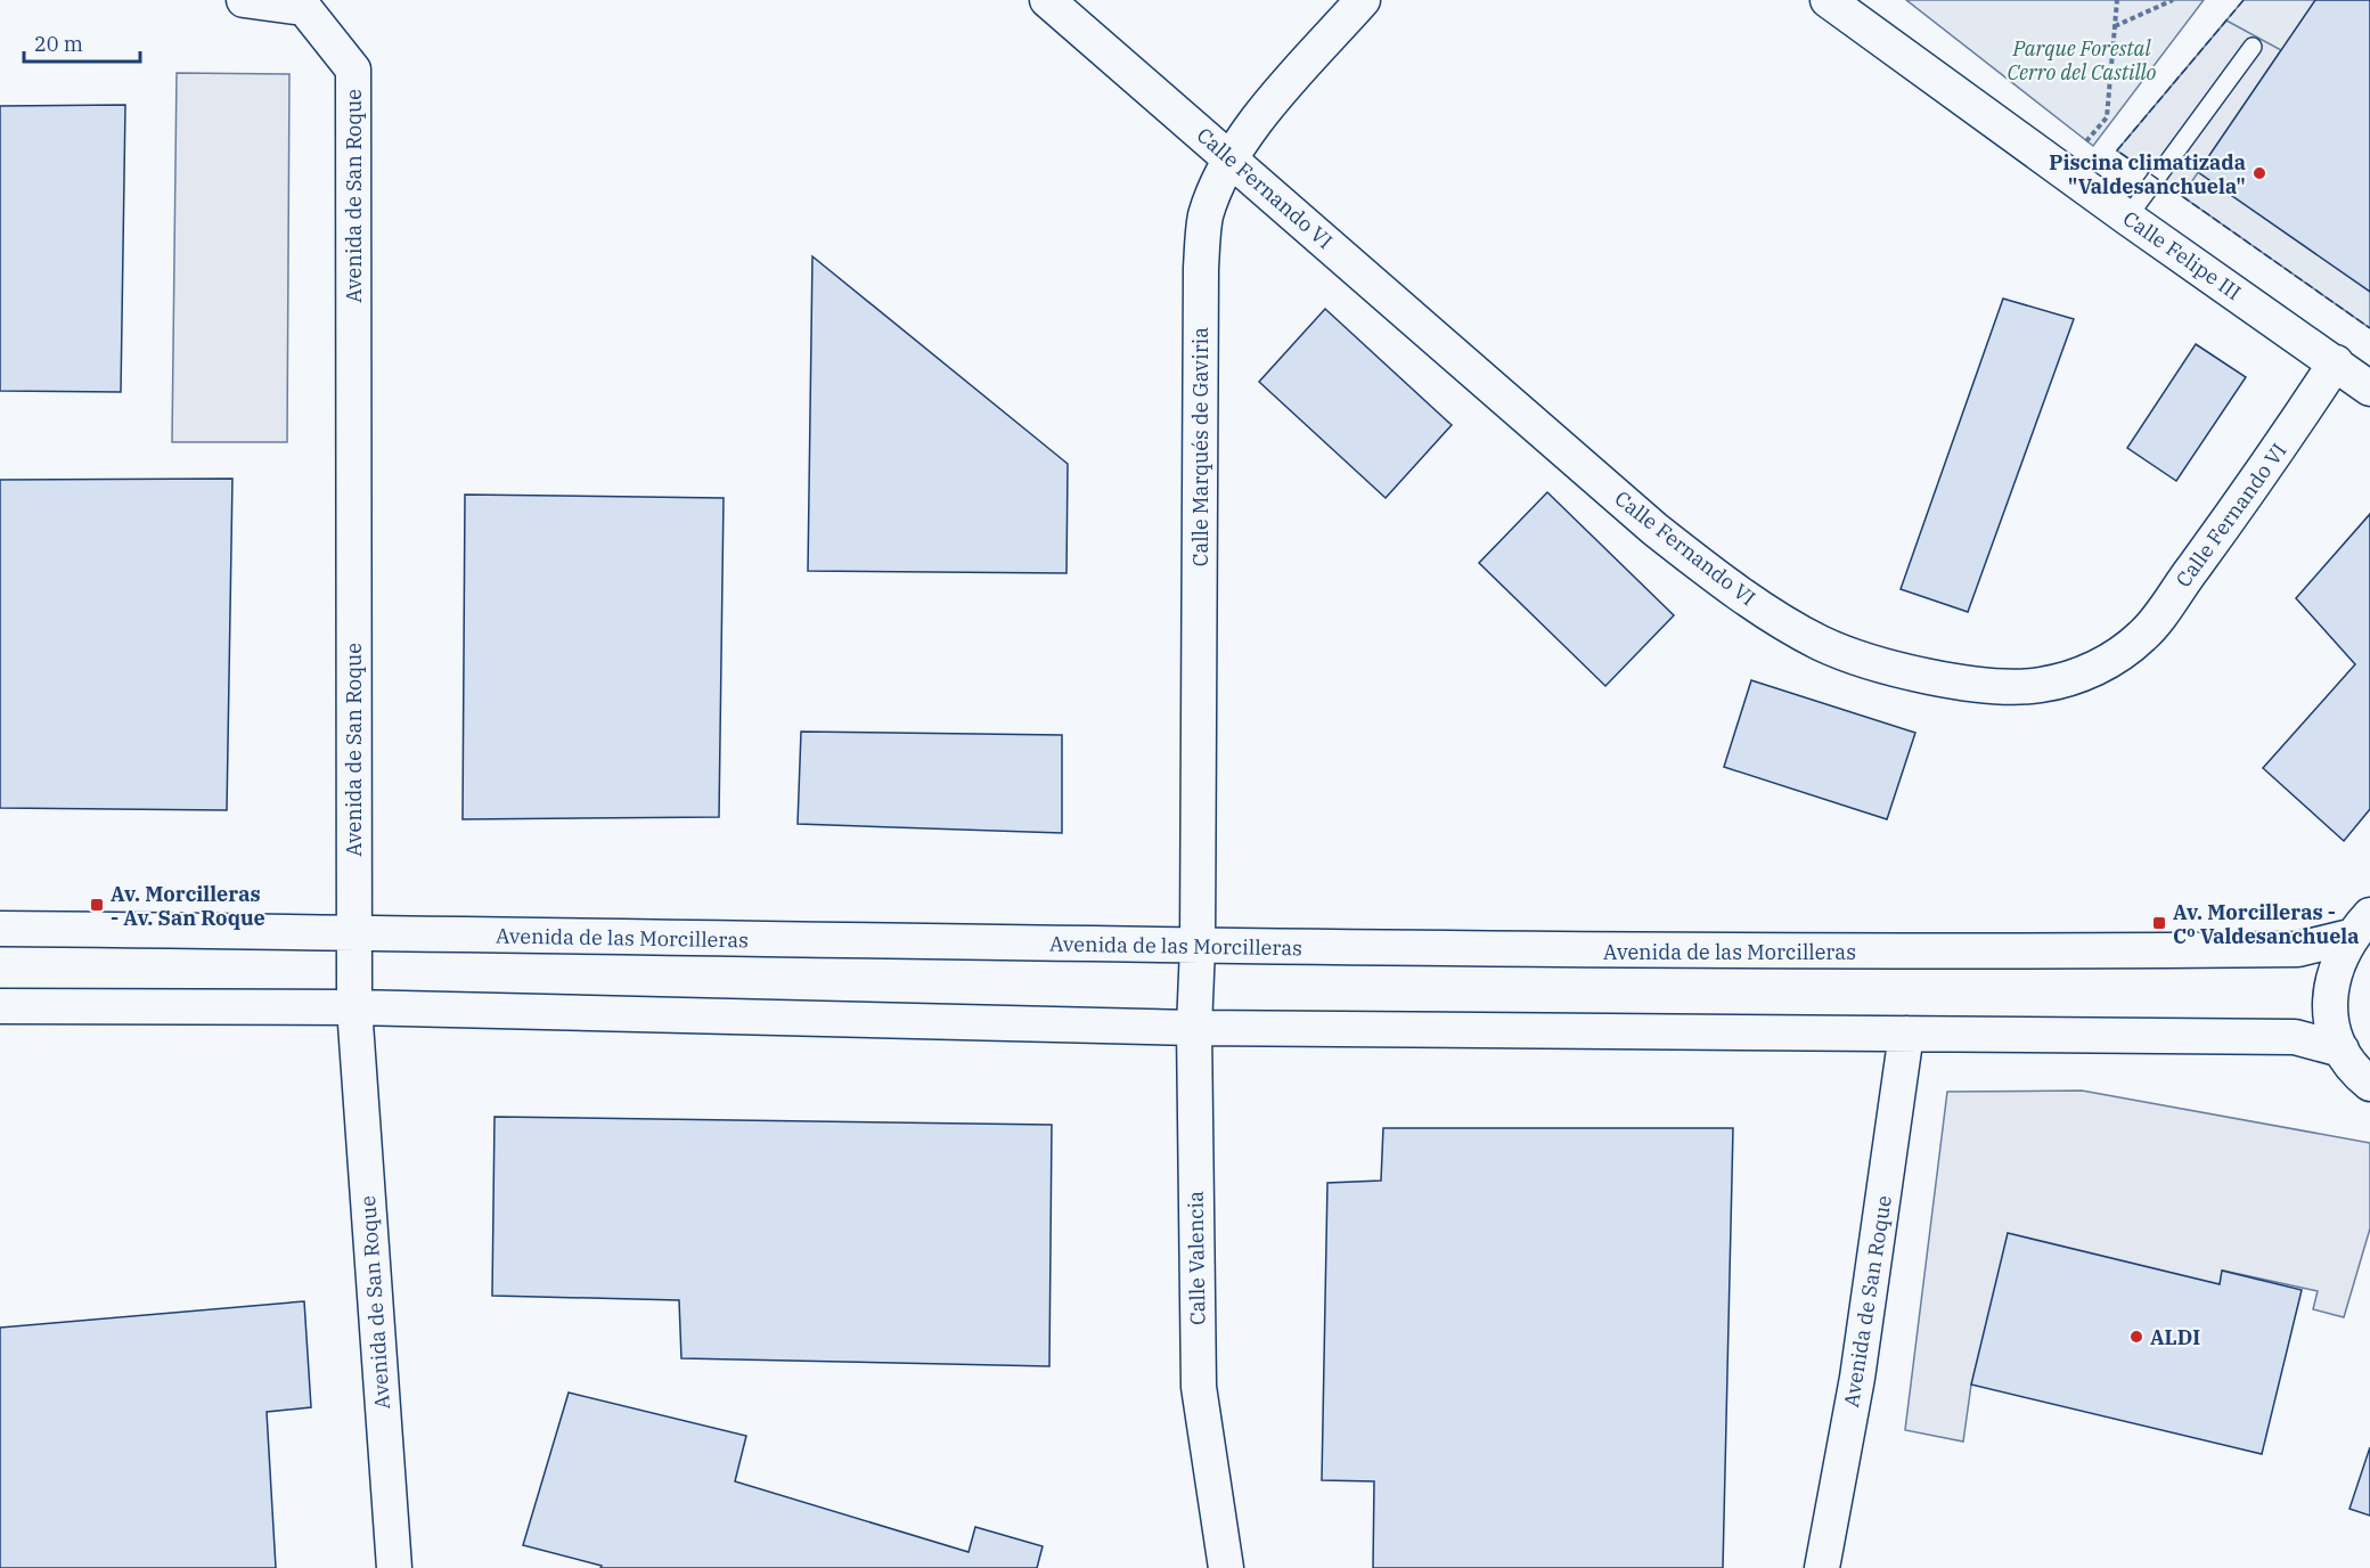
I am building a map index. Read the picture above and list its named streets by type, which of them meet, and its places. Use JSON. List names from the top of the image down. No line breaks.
{"streets":{"street":["Calle Fernando VI","Avenida de San Roque","Calle Felipe III","Calle Marqués de Gaviria","Avenida de las Morcilleras","Calle Valencia"]},"crossings":[["Calle Fernando VI","Calle Felipe III"],["Calle Fernando VI","Calle Marqués de Gaviria"],["Avenida de San Roque","Avenida de las Morcilleras"],["Calle Marqués de Gaviria","Avenida de las Morcilleras"],["Calle Marqués de Gaviria","Calle Valencia"],["Avenida de las Morcilleras","Calle Valencia"]],"parks":["Parque Forestal Cerro del Castillo"],"places":{"other":["Piscina climatizada \"Valdesanchuela\"","ALDI"],"transit":["Av. Morcilleras - Av. San Roque","Av. Morcilleras - Cº Valdesanchuela"]},"scale_bar":"20 m"}
